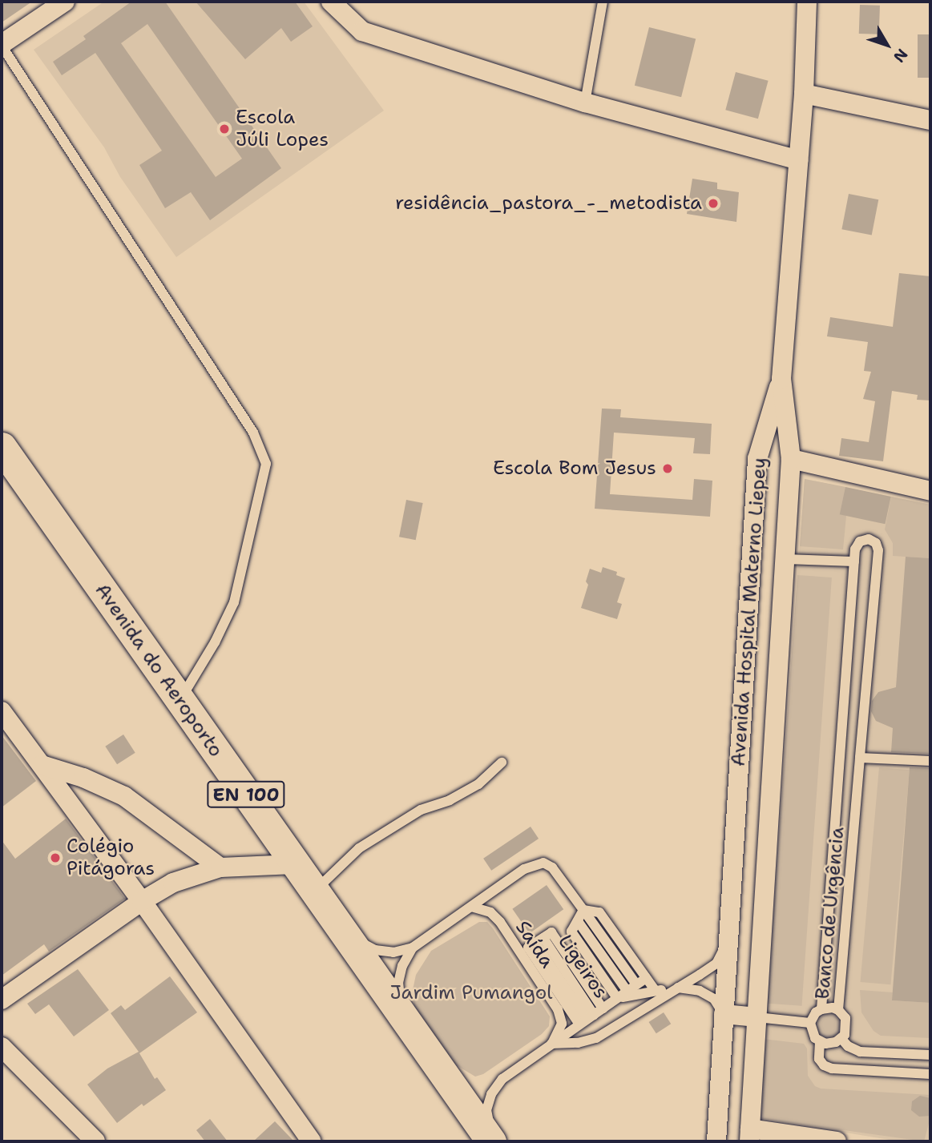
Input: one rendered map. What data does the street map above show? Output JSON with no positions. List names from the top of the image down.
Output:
{
  "streets": {
    "main road": ["Avenida do Aeroporto", "EN 100"],
    "street": ["Avenida Hospital Materno Liepey"],
    "lane": ["Banco de Urgência", "Saída", "Ligeiros"]
  },
  "crossings": [
    ["Avenida Hospital Materno Liepey", "Banco de Urgência"]
  ],
  "parks": ["Jardim Pumangol"],
  "places": [
    "Escola Júli Lopes",
    "residência_pastora_-_metodista",
    "Escola Bom Jesus",
    "Colégio Pitágoras"
  ],
  "north": "bottom right"
}
